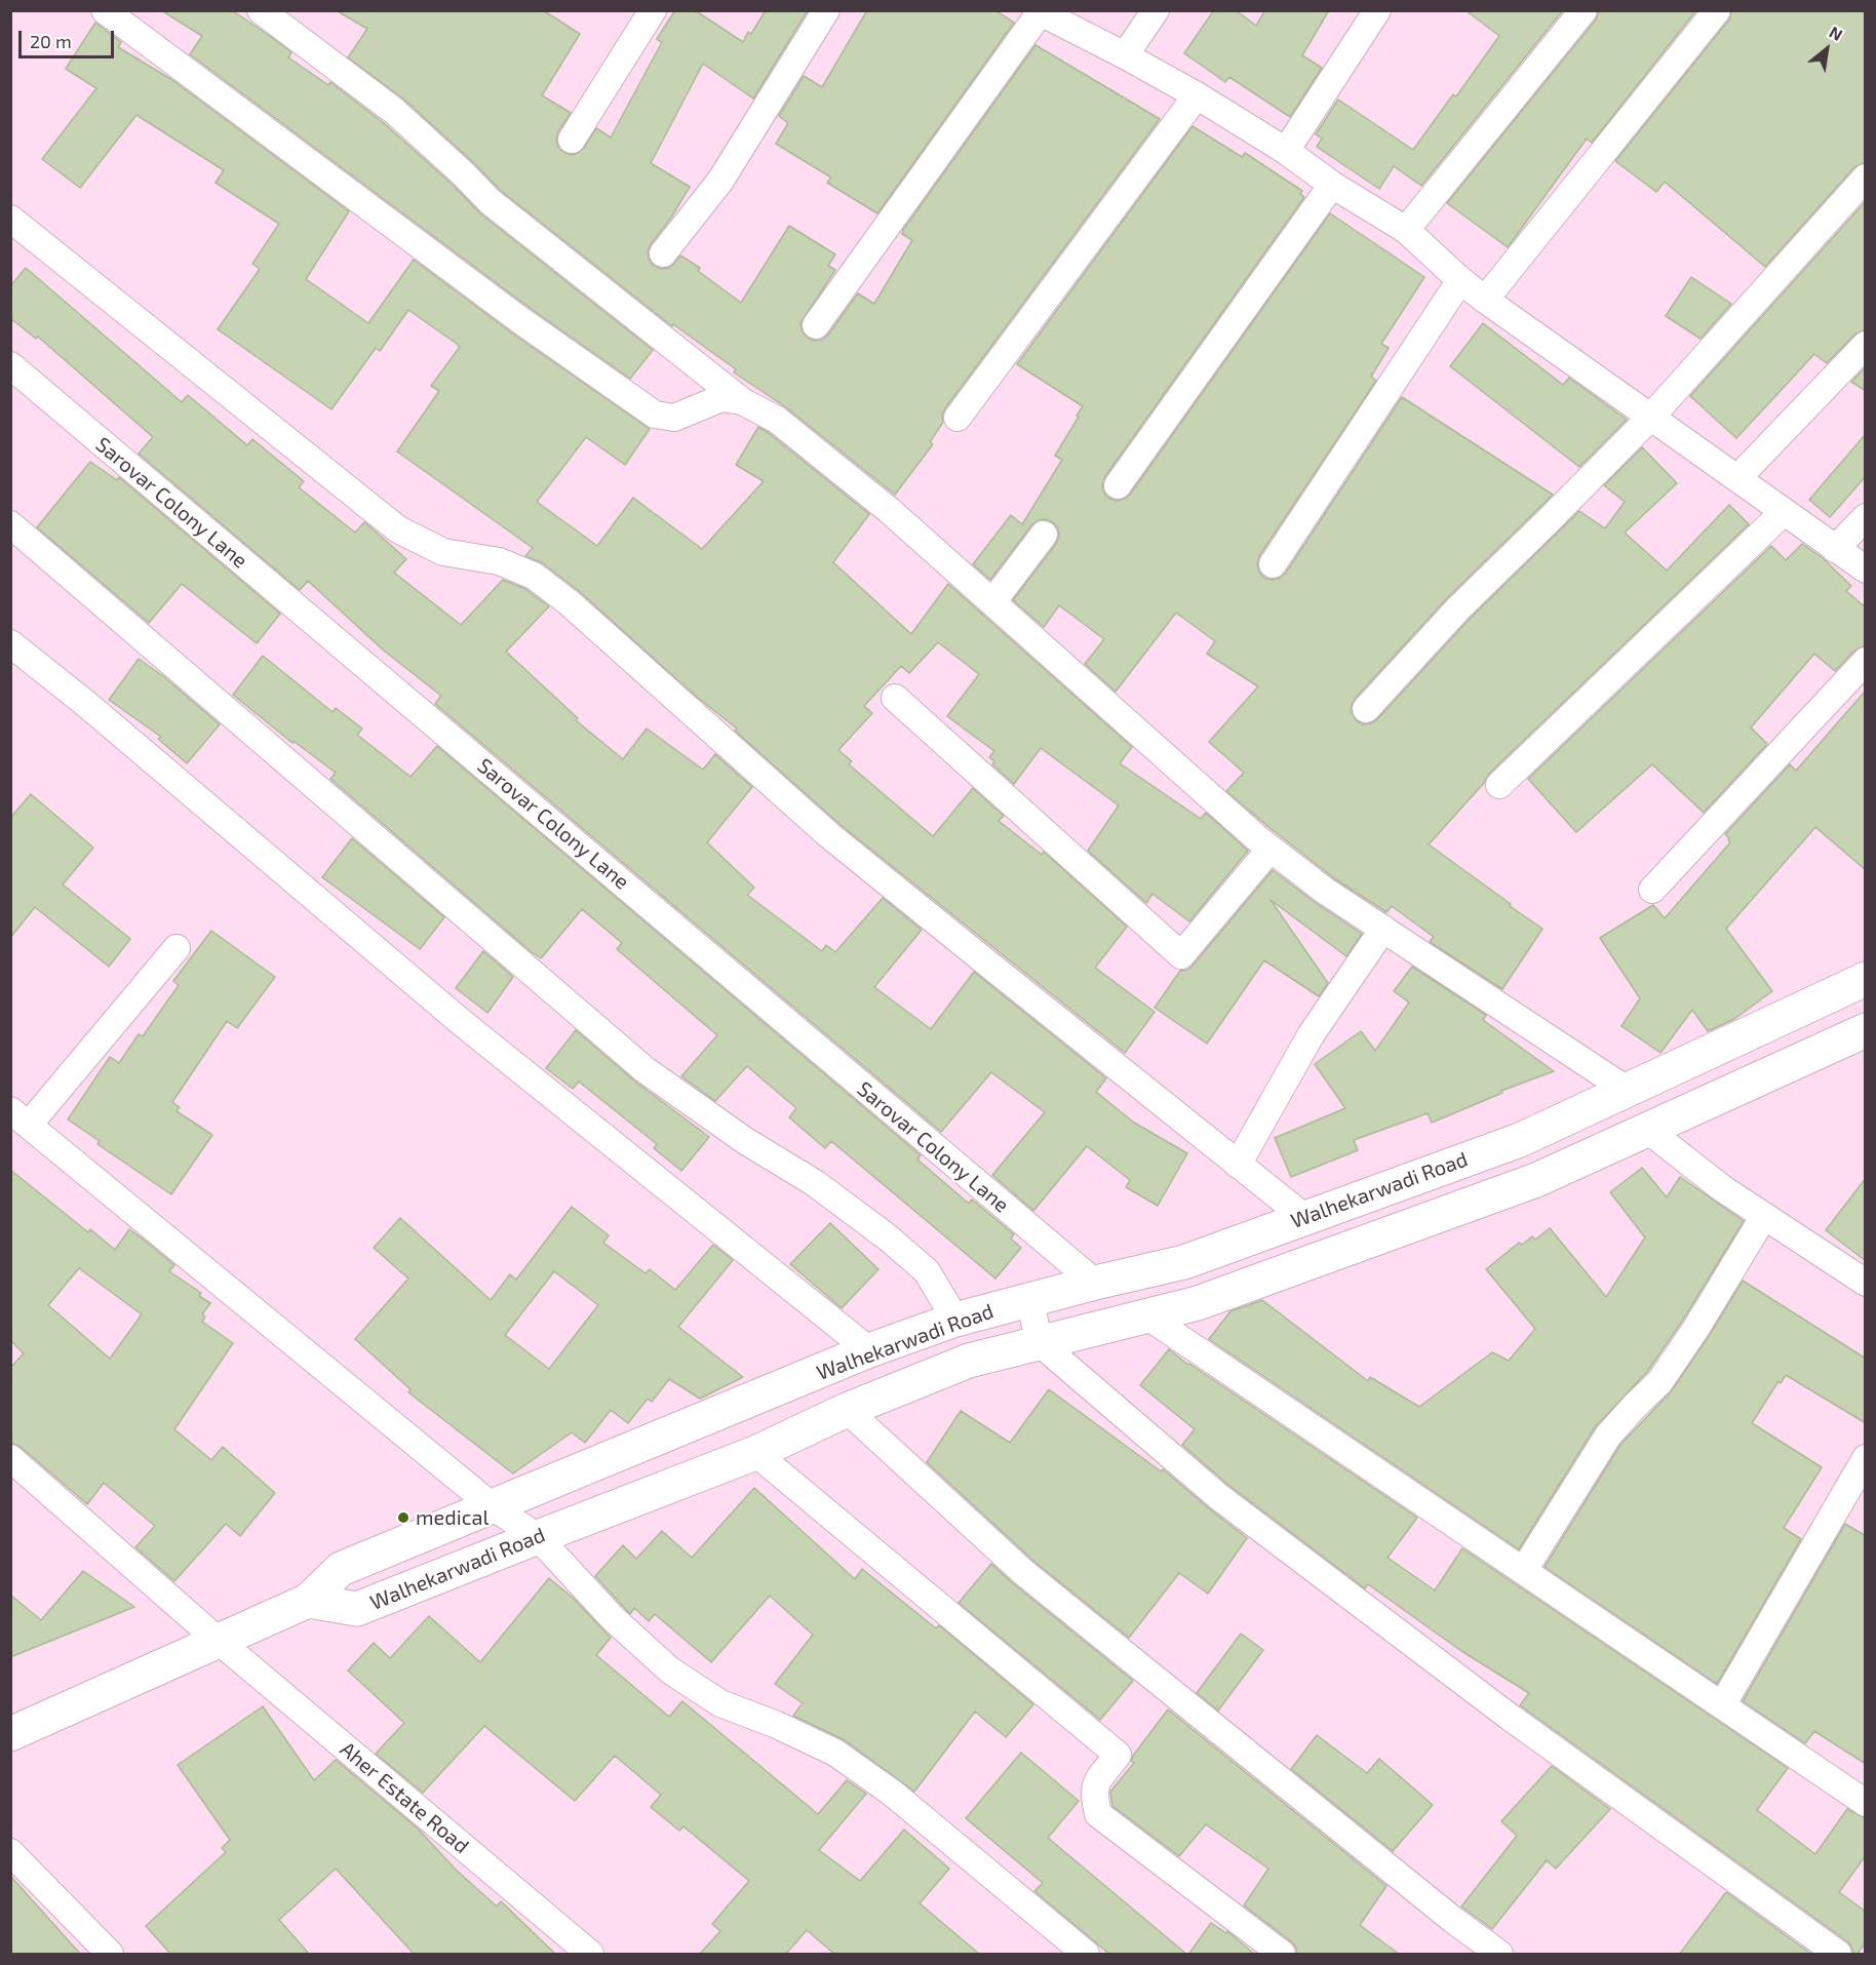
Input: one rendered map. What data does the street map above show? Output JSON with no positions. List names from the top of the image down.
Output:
{
  "streets": {
    "street": ["Sarovar Colony Lane", "Walhekarwadi Road", "Aher Estate Road"]
  },
  "crossings": [
    ["Sarovar Colony Lane", "Walhekarwadi Road"]
  ],
  "places": ["medical"],
  "scale_bar": "20 m",
  "north": "top right"
}
